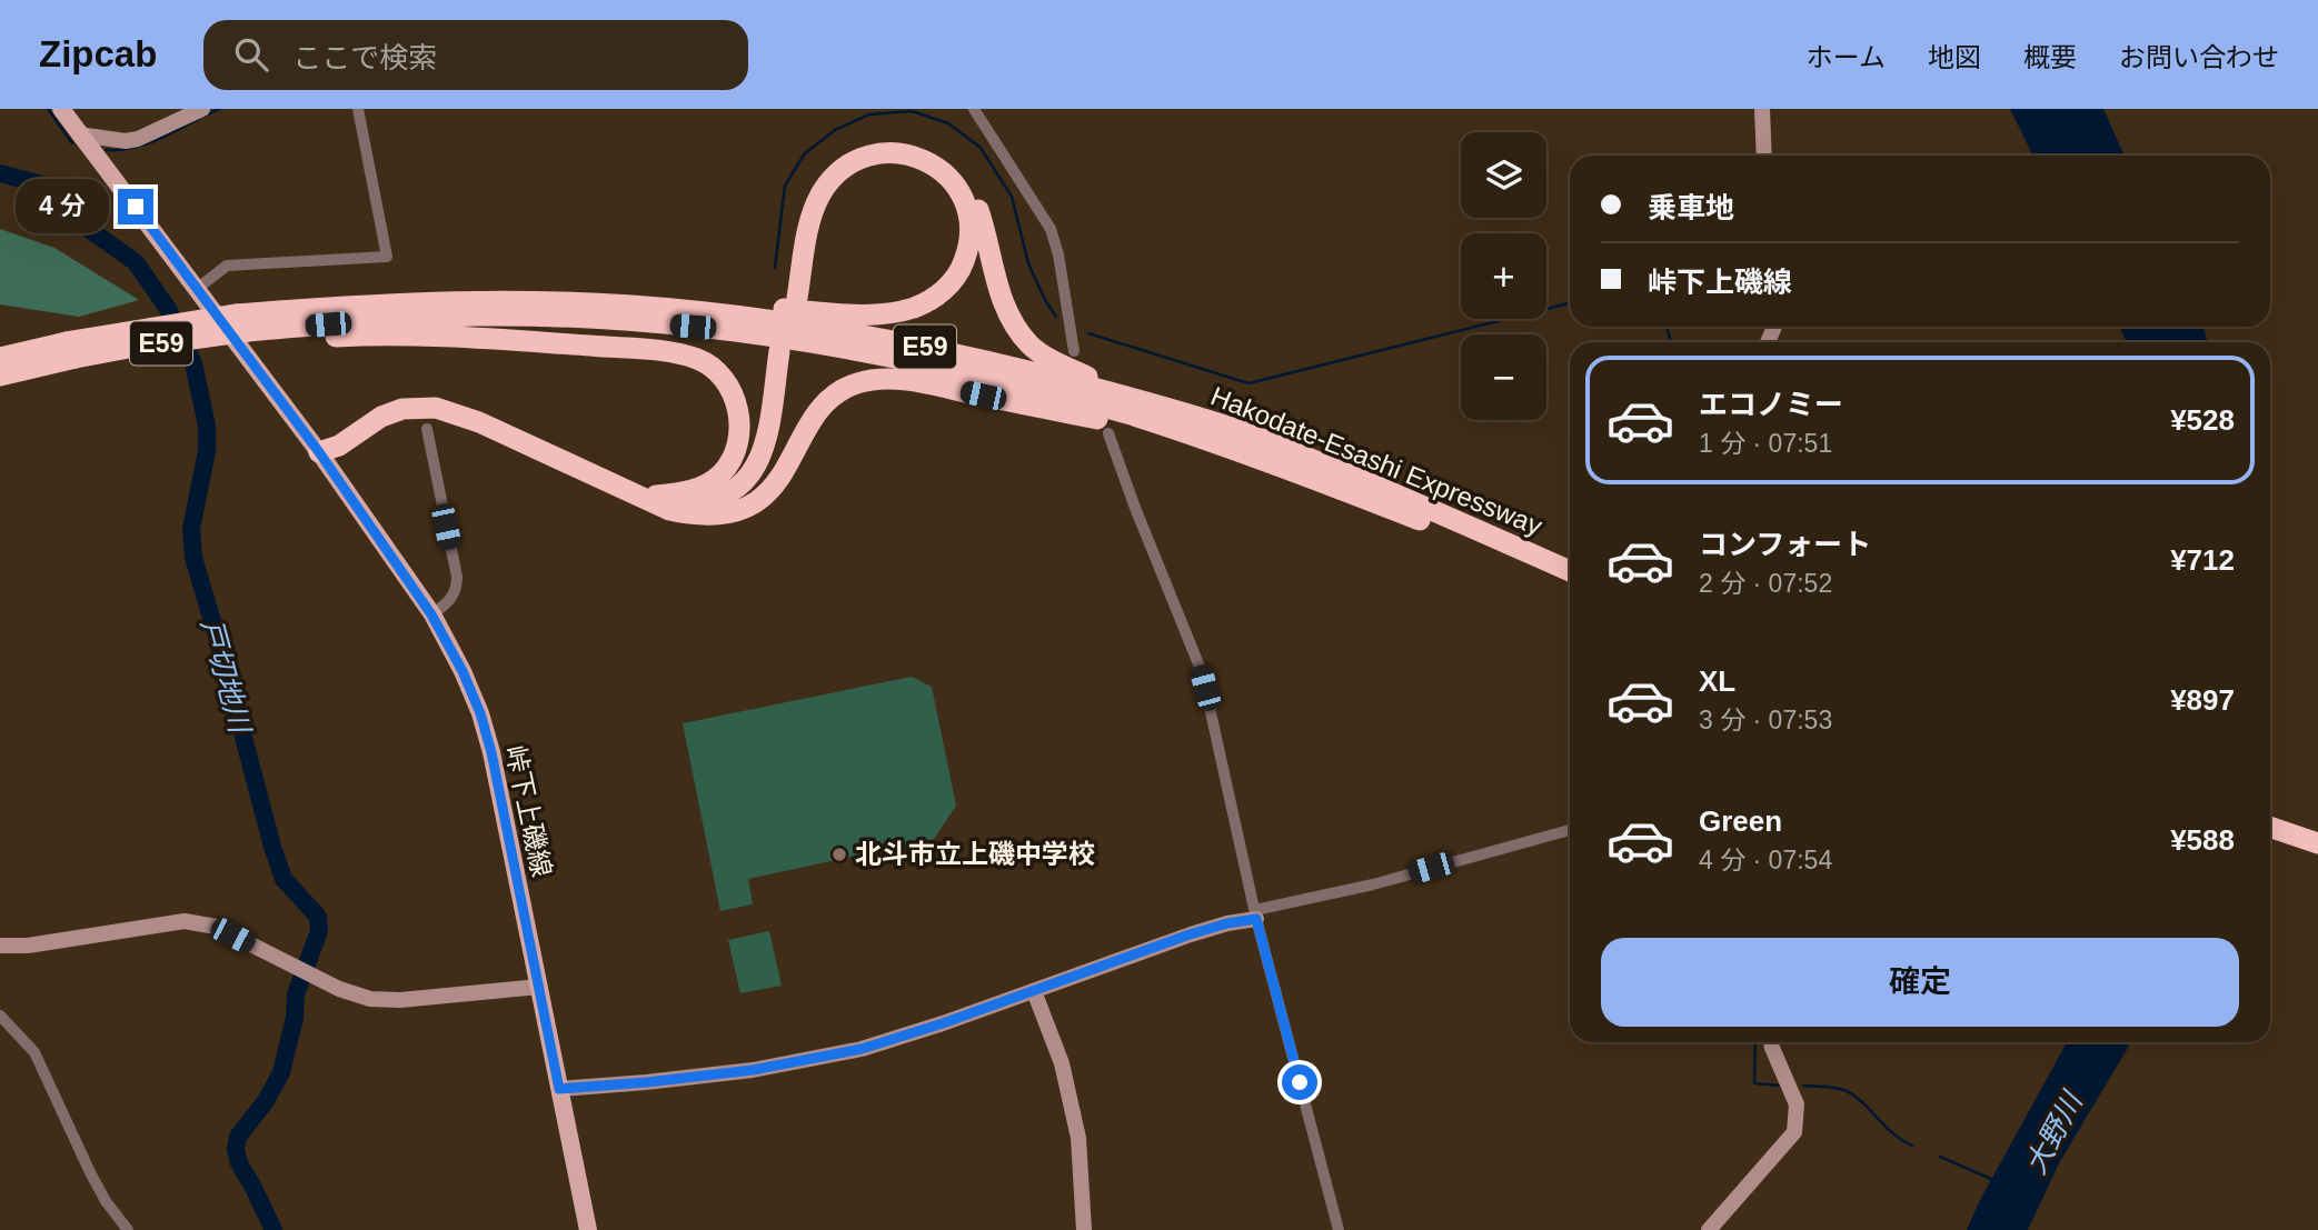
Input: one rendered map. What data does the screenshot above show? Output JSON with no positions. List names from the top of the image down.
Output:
{
  "streets": {
    "highway": ["E59", "Hakodate-Esashi Expressway"],
    "main road": ["峠下上磯線"]
  },
  "water": ["戸切地川", "大野川"],
  "places": ["北斗市立上磯中学校"],
  "page": {
    "header": "Zipcab",
    "search": "ここで検索",
    "nav": [
      "ホーム",
      "地図",
      "概要",
      "お問い合わせ"
    ],
    "map_buttons": ["+", "−"],
    "banner": ["乗車地", "峠下上磯線"],
    "bubble": "4 分",
    "list": [
      {
        "name": "エコノミー",
        "note": "1 分 · 07:51",
        "value": "¥528"
      },
      {
        "name": "コンフォート",
        "note": "2 分 · 07:52",
        "value": "¥712"
      },
      {
        "name": "XL",
        "note": "3 分 · 07:53",
        "value": "¥897"
      },
      {
        "name": "Green",
        "note": "4 分 · 07:54",
        "value": "¥588"
      }
    ],
    "buttons": "確定"
  }
}
